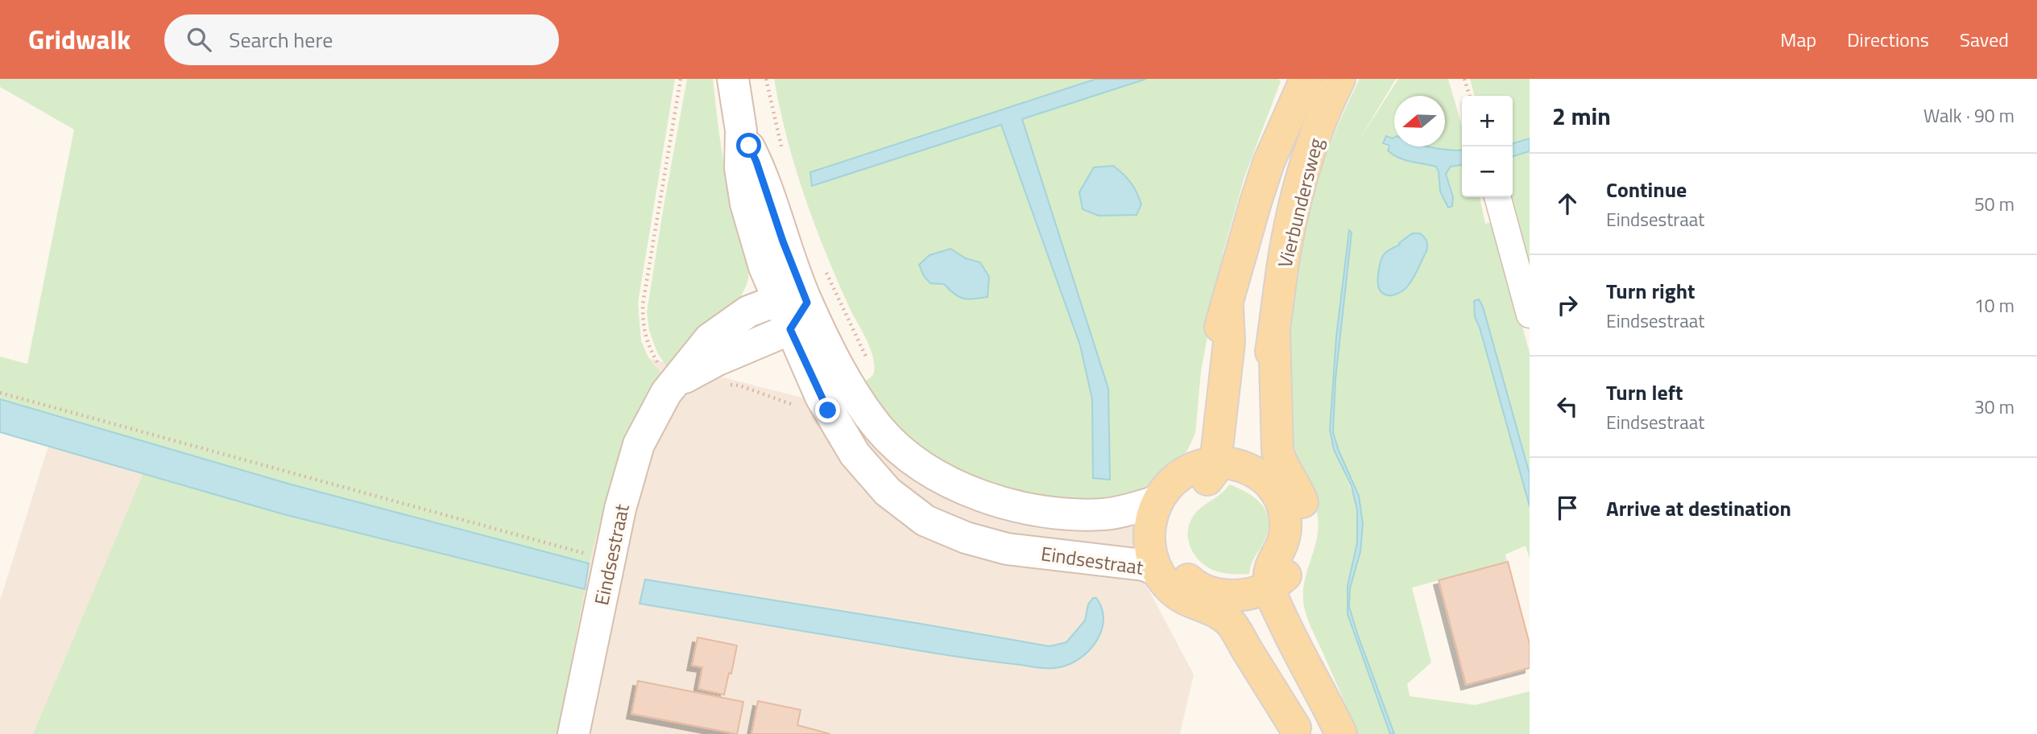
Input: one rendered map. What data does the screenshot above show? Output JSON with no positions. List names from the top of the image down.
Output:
{
  "streets": {
    "main road": ["Vierbundersweg"],
    "street": ["Eindsestraat"]
  },
  "crossings": [
    ["Vierbundersweg", "Eindsestraat"]
  ],
  "north": "left",
  "page": {
    "header": "Gridwalk",
    "search": "Search here",
    "nav": ["Map", "Directions", "Saved"],
    "heading": ["2 min", "Walk · 90 m"],
    "map_buttons": ["+", "−"],
    "list": [
      ["Continue", "Eindsestraat", "50 m"],
      ["Turn right", "Eindsestraat", "10 m"],
      ["Turn left", "Eindsestraat", "30 m"],
      "Arrive at destination"
    ]
  }
}
